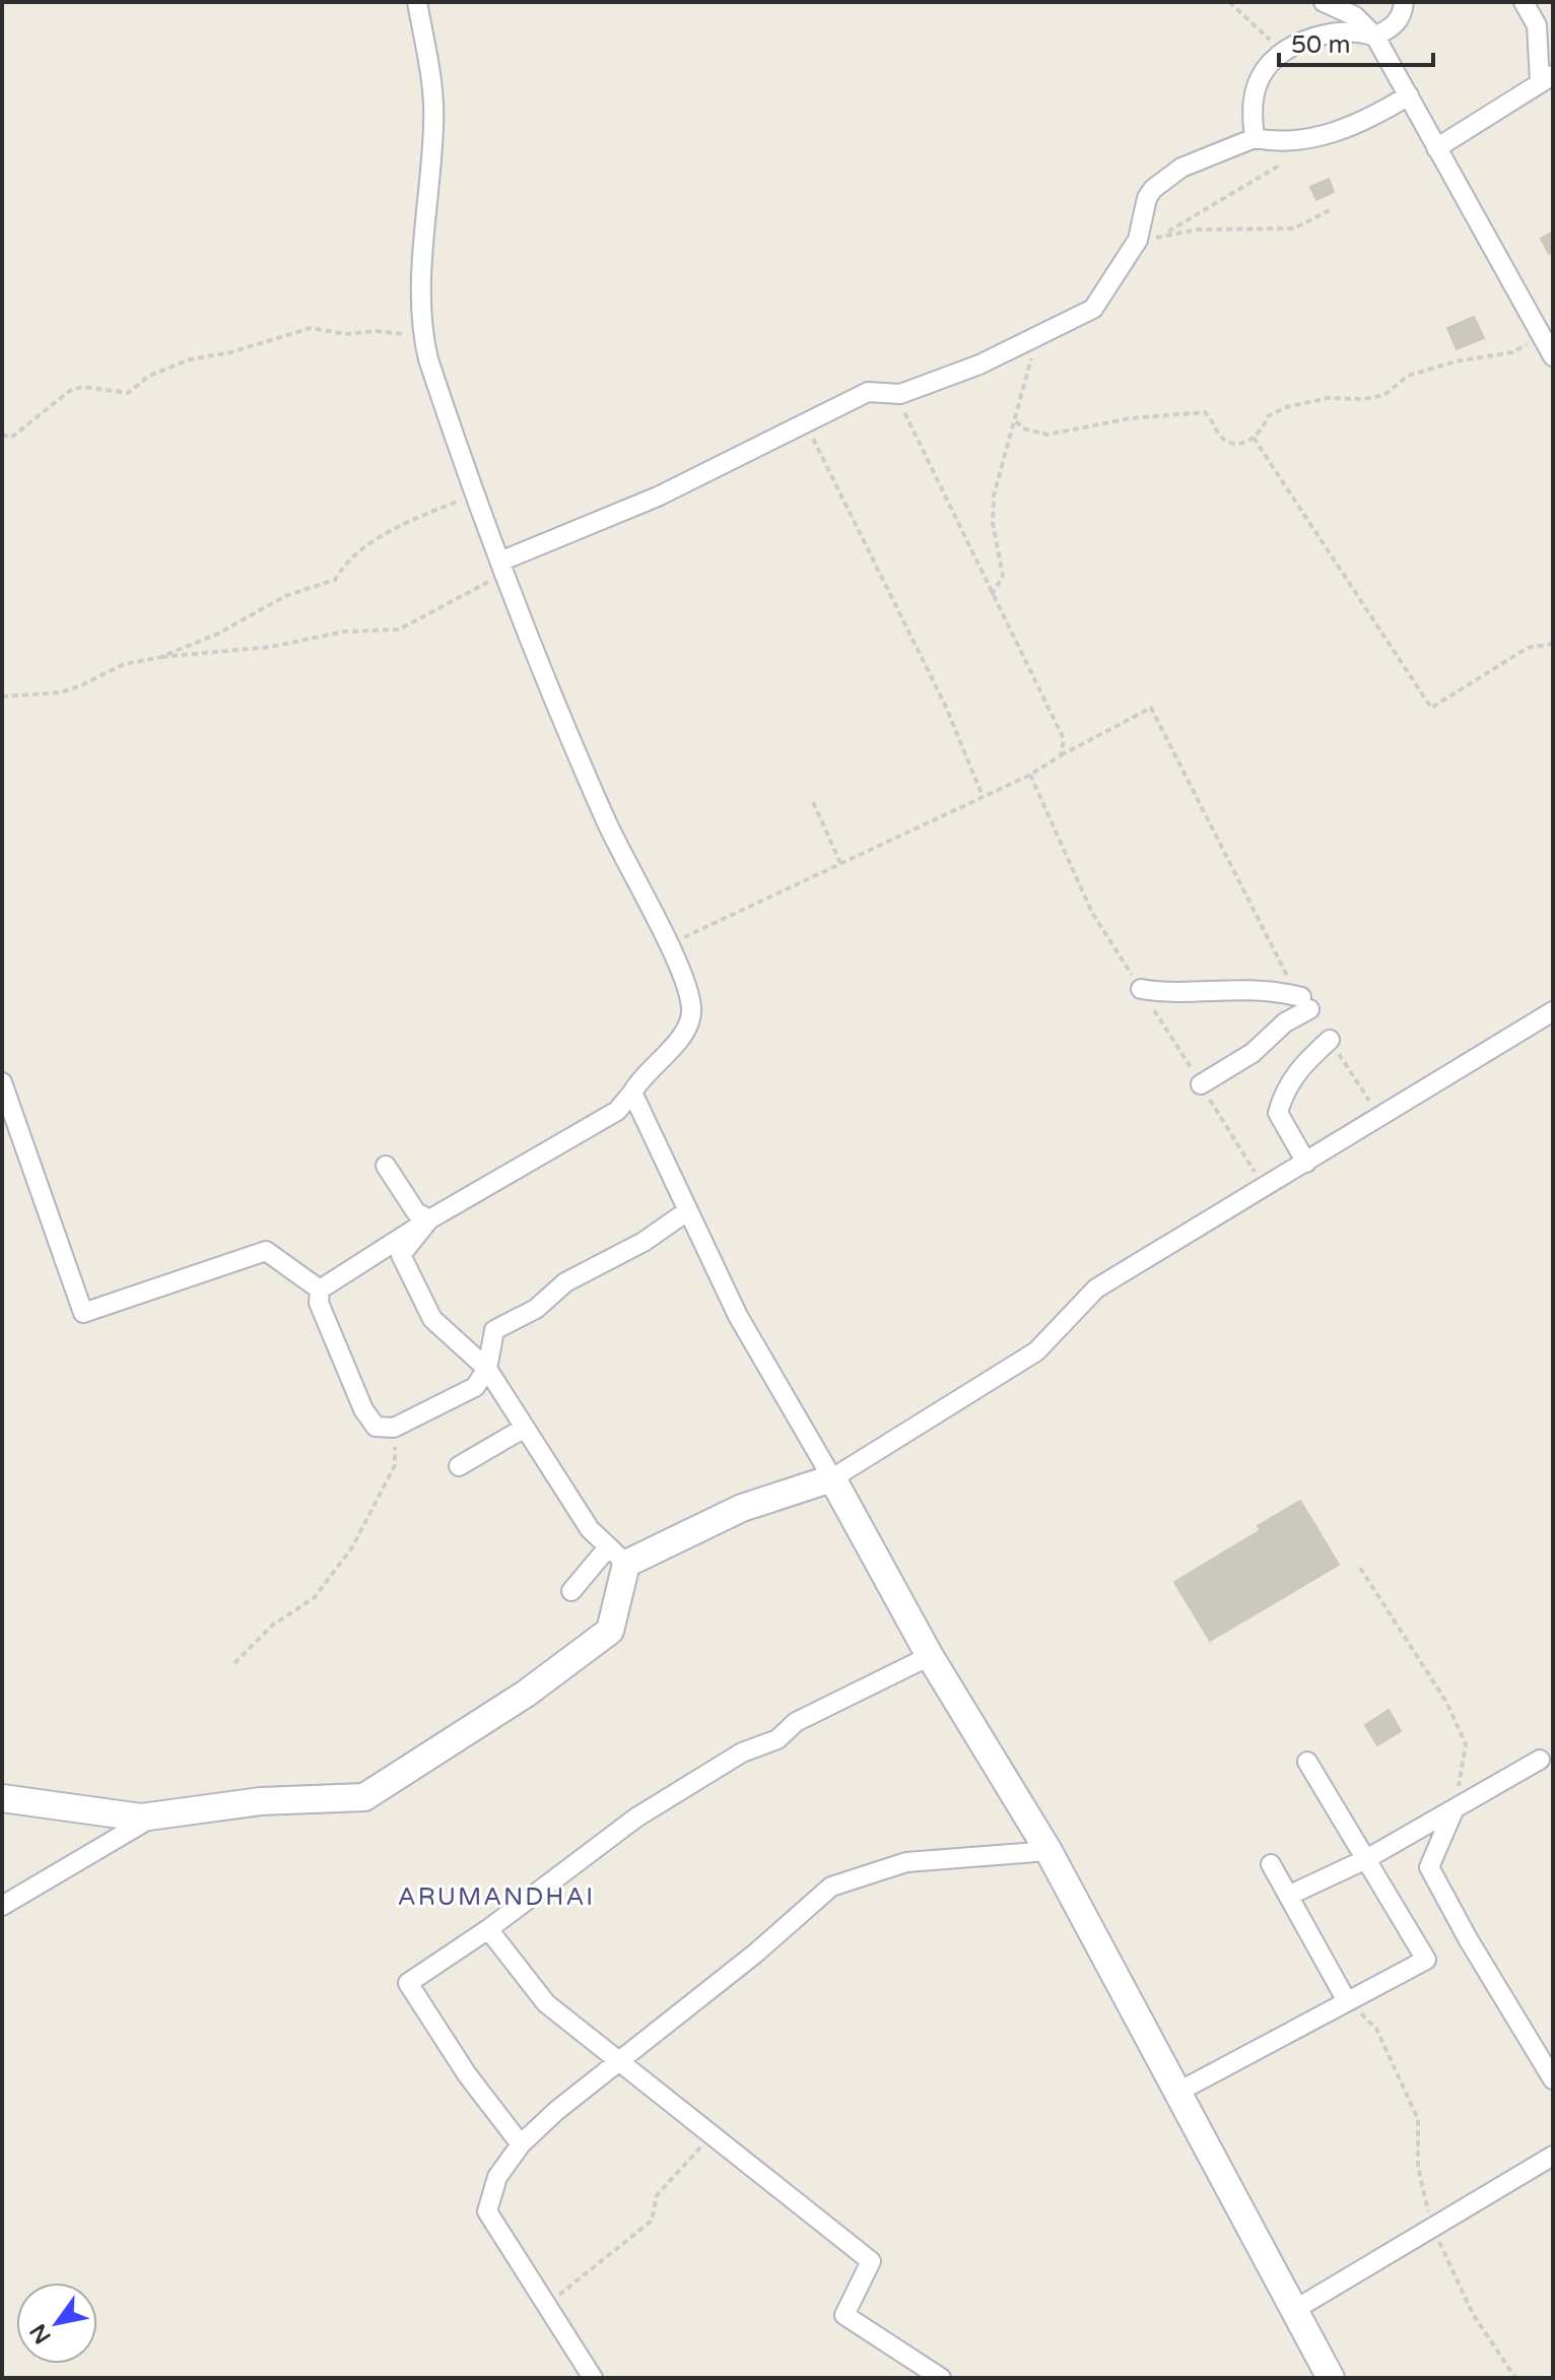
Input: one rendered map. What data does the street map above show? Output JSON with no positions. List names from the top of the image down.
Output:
{
  "districts": ["ARUMANDHAI"],
  "scale_bar": "50 m",
  "north": "bottom left"
}
